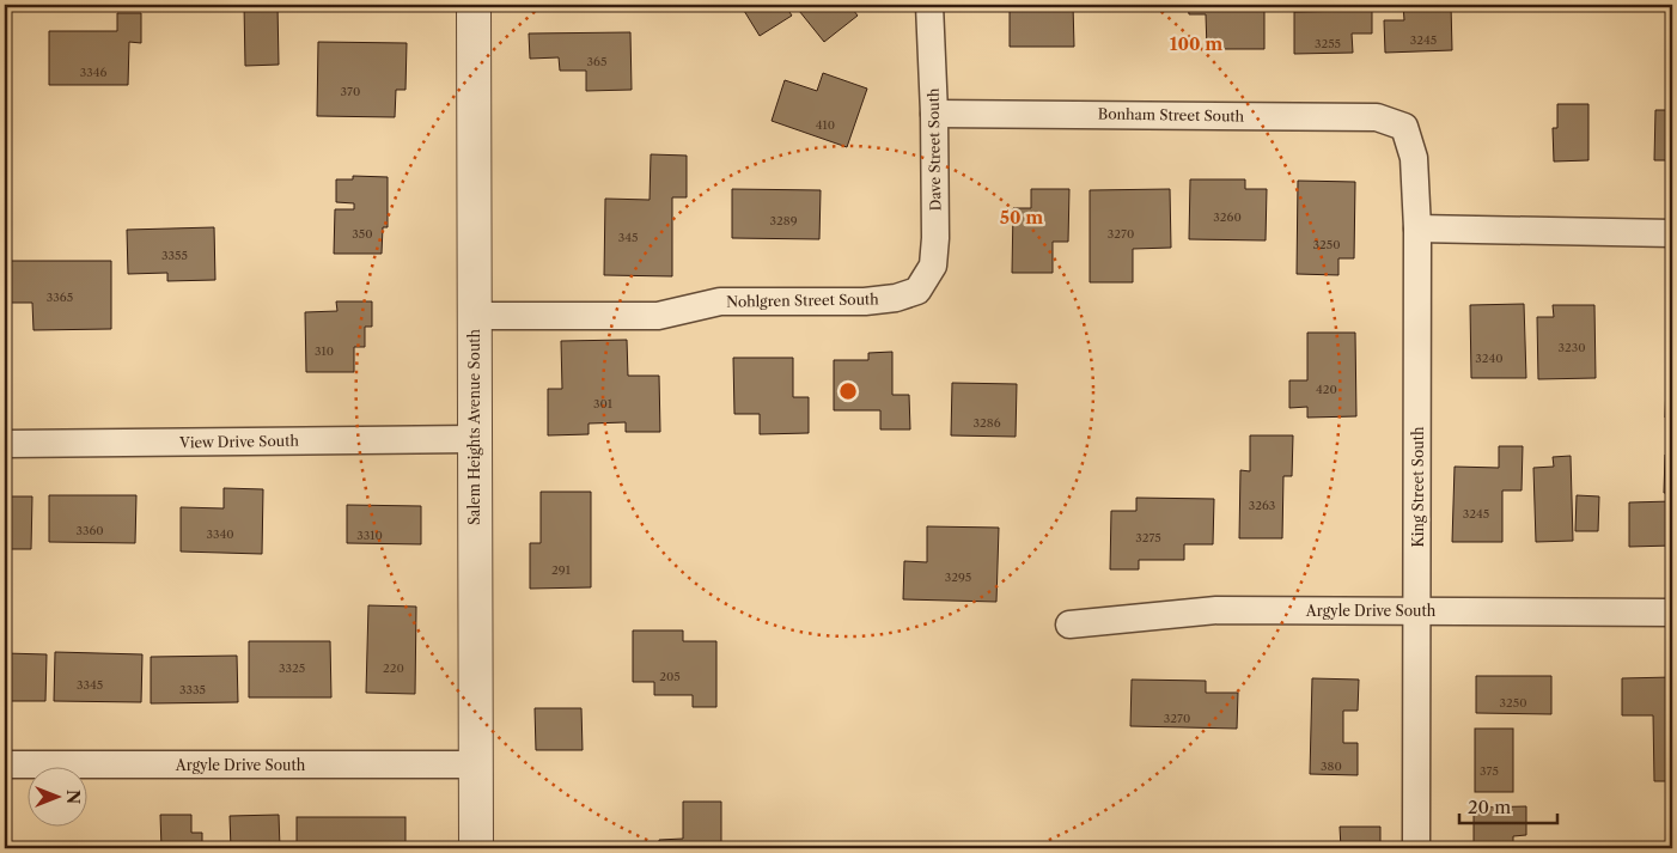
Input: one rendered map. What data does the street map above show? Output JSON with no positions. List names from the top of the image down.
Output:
{
  "streets": {
    "street": [
      "Bonham Street South",
      "Dave Street South",
      "Nohlgren Street South",
      "Salem Heights Avenue South",
      "View Drive South",
      "King Street South",
      "Argyle Drive South"
    ]
  },
  "crossings": [
    ["Bonham Street South", "Dave Street South"],
    ["Bonham Street South", "King Street South"],
    ["Dave Street South", "Nohlgren Street South"],
    ["Nohlgren Street South", "Salem Heights Avenue South"],
    ["Salem Heights Avenue South", "View Drive South"],
    ["Salem Heights Avenue South", "Argyle Drive South"],
    ["King Street South", "Argyle Drive South"]
  ],
  "house_numbers": [
    "3245",
    "3255",
    "365",
    "3346",
    "370",
    "410",
    "3260",
    "3289",
    "350",
    "3270",
    "345",
    "3250",
    "3355",
    "3365",
    "3230",
    "310",
    "3240",
    "420",
    "301",
    "3286",
    "3263",
    "3245",
    "3360",
    "3340",
    "3310",
    "3275",
    "291",
    "3295",
    "3325",
    "220",
    "205",
    "3345",
    "3335",
    "3250",
    "3270",
    "380",
    "375"
  ],
  "scale_bar": "20 m",
  "north": "right",
  "rings": ["100 m", "50 m"]
}
